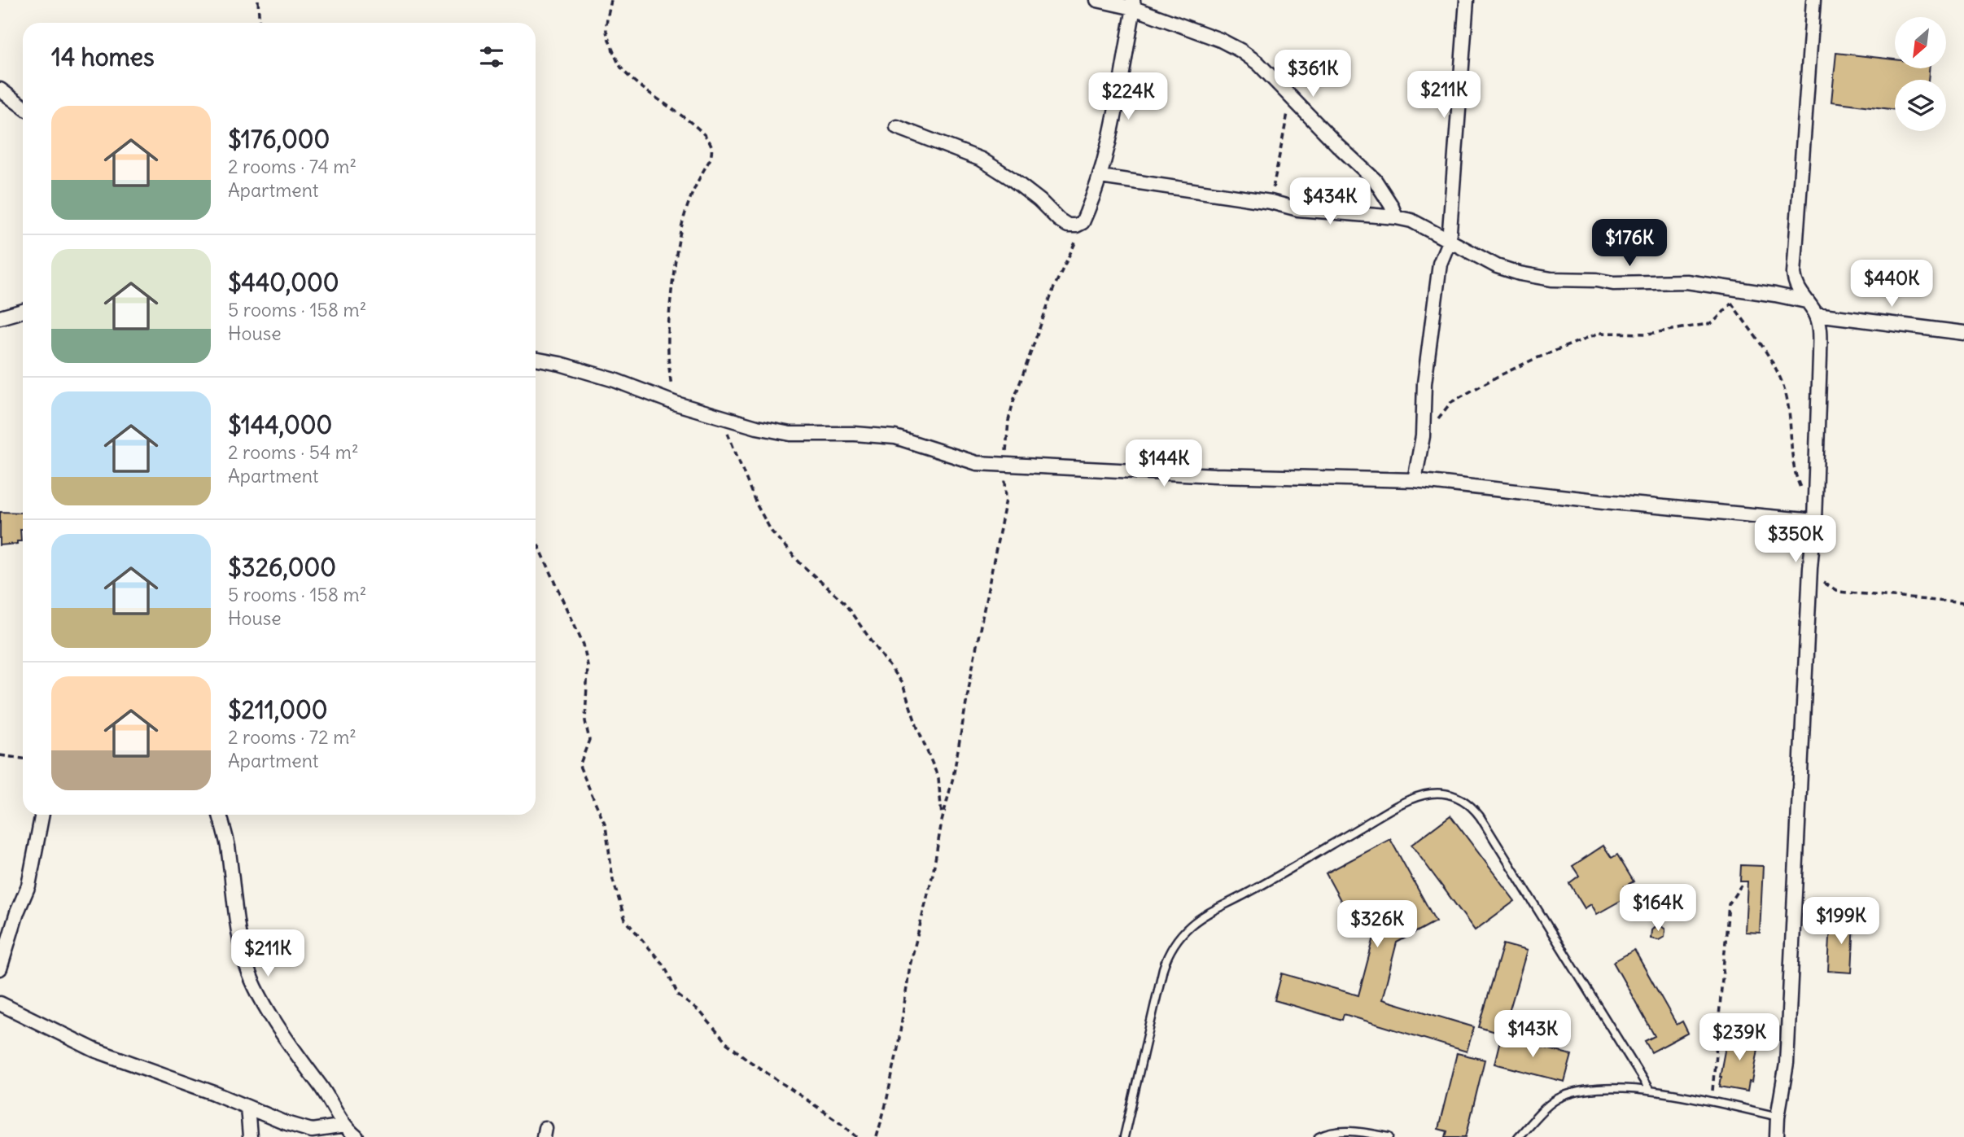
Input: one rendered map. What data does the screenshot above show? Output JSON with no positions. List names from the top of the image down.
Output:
{
  "north": "bottom left",
  "page": {
    "heading": "14 homes",
    "price": [
      "$361K",
      "$211K",
      "$224K",
      "$434K",
      "$176K",
      "$440K",
      "$144K",
      "$350K",
      "$164K",
      "$199K",
      "$326K",
      "$211K",
      "$143K",
      "$239K"
    ],
    "list": [
      {
        "name": "$176,000",
        "note": "2 rooms · 74 m² · Apartment"
      },
      {
        "name": "$440,000",
        "note": "5 rooms · 158 m² · House"
      },
      {
        "name": "$144,000",
        "note": "2 rooms · 54 m² · Apartment"
      },
      {
        "name": "$326,000",
        "note": "5 rooms · 158 m² · House"
      },
      {
        "name": "$211,000",
        "note": "2 rooms · 72 m² · Apartment"
      }
    ]
  }
}
